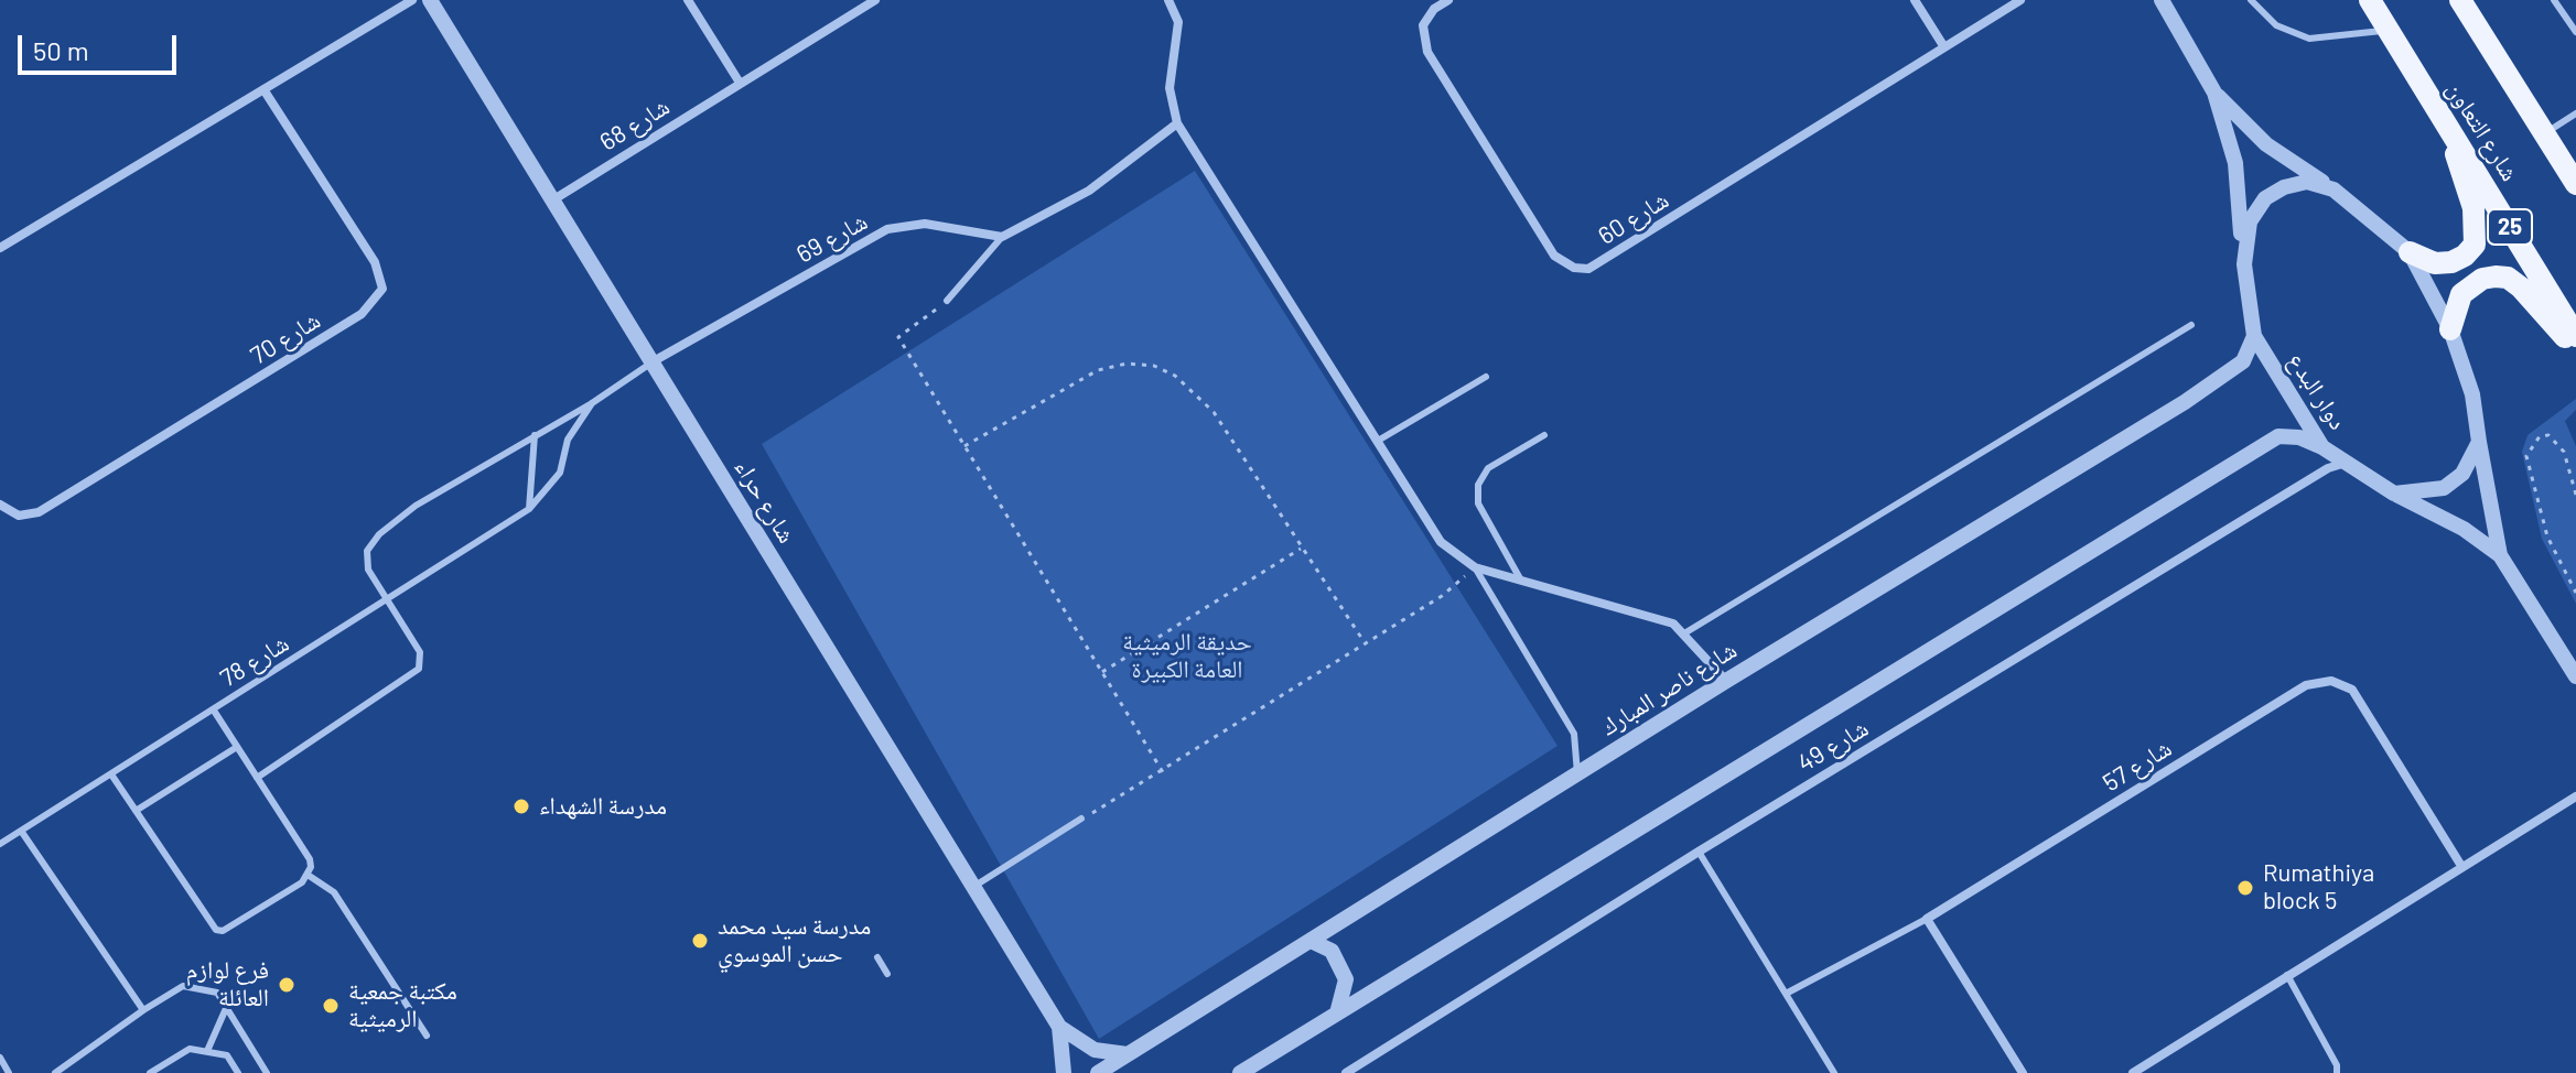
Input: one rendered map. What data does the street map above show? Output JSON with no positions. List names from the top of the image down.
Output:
{
  "streets": {
    "main road": ["شارع التعاون", "25"],
    "street": [
      "شارع 68",
      "شارع 60",
      "شارع 69",
      "شارع 70",
      "دوار البدع",
      "شارع حراء",
      "شارع ناصر المبارك",
      "شارع 49",
      "شارع 57"
    ],
    "lane": ["شارع 78"]
  },
  "crossings": [
    ["شارع 68", "شارع حراء"],
    ["شارع 69", "شارع حراء"],
    ["شارع 69", "شارع 78"],
    ["دوار البدع", "شارع ناصر المبارك"],
    ["دوار البدع", "شارع 49"],
    ["شارع حراء", "شارع 78"],
    ["شارع حراء", "شارع ناصر المبارك"]
  ],
  "parks": ["حديقة الرميثية العامة الكبيرة"],
  "places": [
    "مدرسة الشهداء",
    "Rumathiya block 5",
    "مدرسة سيد محمد حسن الموسوي",
    "فرع لوازم العائلة",
    "مكتبة جمعية الرميثية"
  ],
  "scale_bar": "50 m"
}
